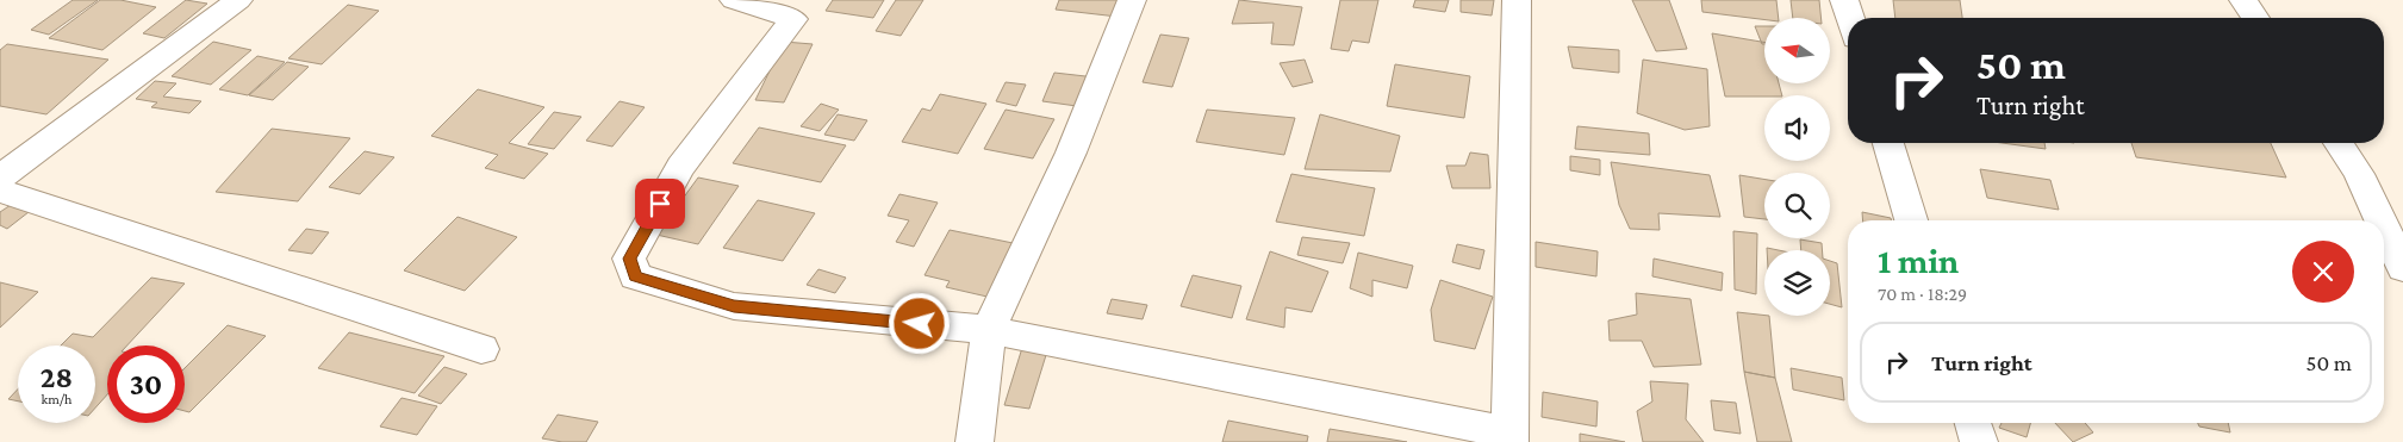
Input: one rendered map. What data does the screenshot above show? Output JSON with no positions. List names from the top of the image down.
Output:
{
  "north": "left",
  "page": {
    "turn": ["50 m", "Turn right"],
    "heading": ["1 min", "70 m · 18:29"],
    "list": [
      {
        "name": "Turn right",
        "value": "50 m"
      }
    ],
    "speed": "28 km/h",
    "limit": "30"
  }
}
